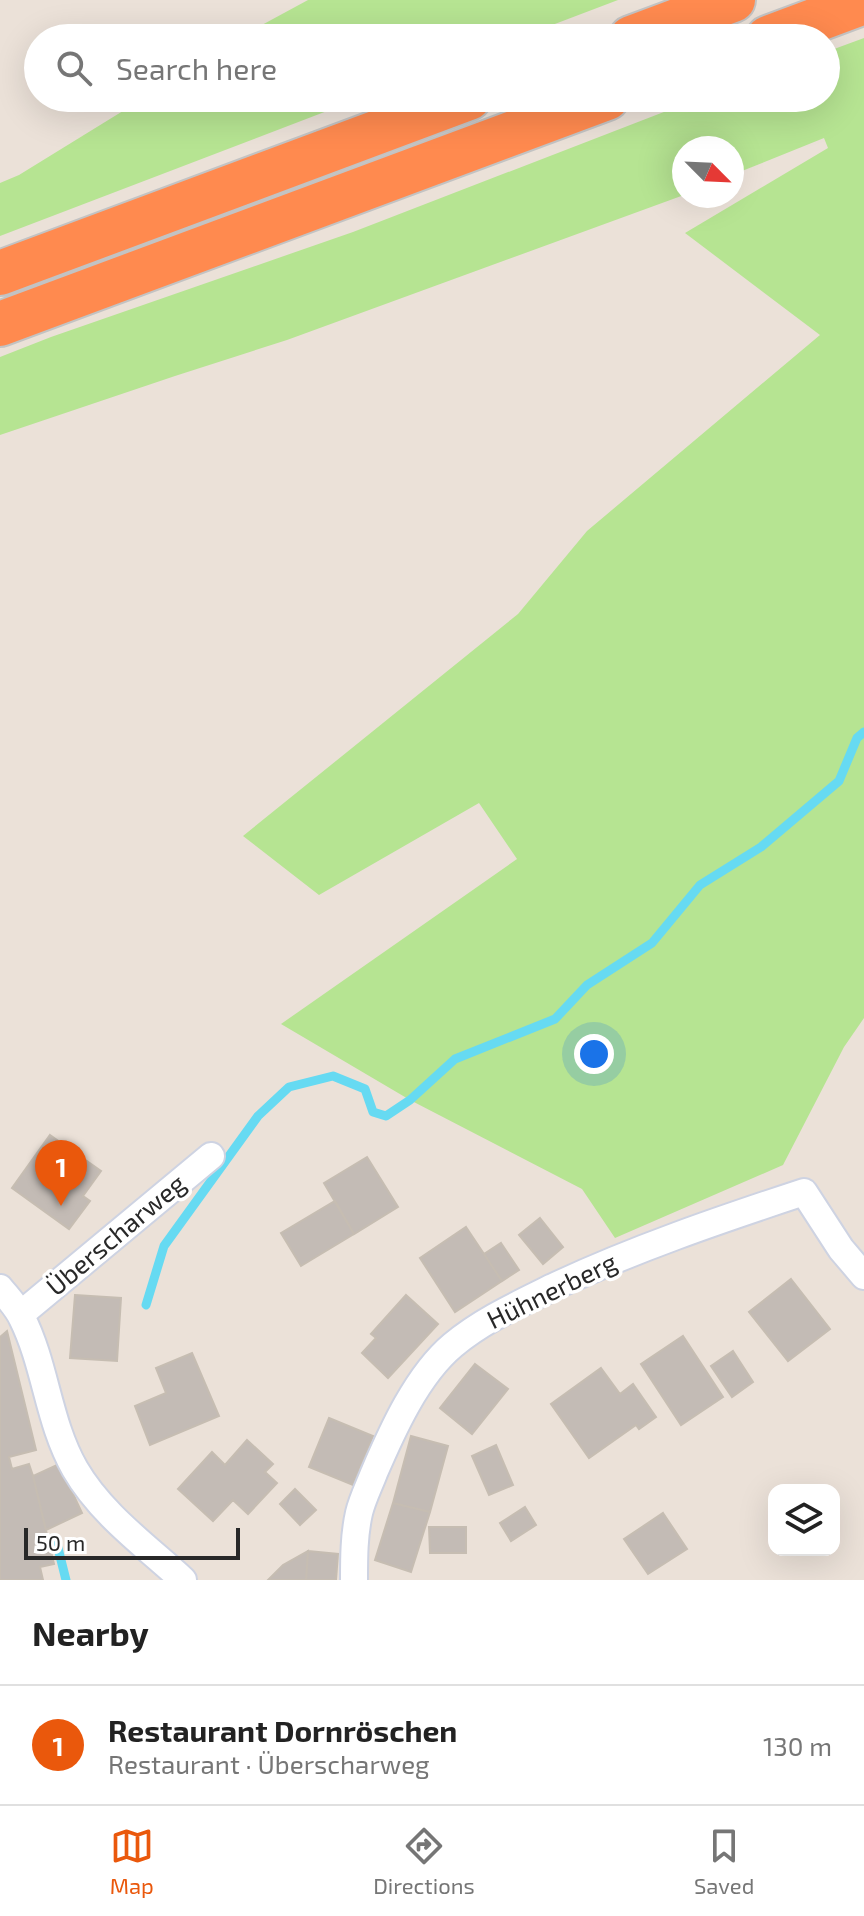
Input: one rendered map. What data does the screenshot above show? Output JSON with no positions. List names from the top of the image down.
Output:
{
  "streets": {
    "street": ["Überscharweg", "Hühnerberg"]
  },
  "scale_bar": "50 m",
  "north": "bottom right",
  "page": {
    "search": "Search here",
    "pins": "1",
    "scale": "50 m",
    "heading": "Nearby",
    "list": [
      {
        "mark": "1",
        "name": "Restaurant Dornröschen",
        "note": "Restaurant · Überscharweg",
        "value": "130 m"
      }
    ],
    "nav": ["Map", "Directions", "Saved"]
  }
}
